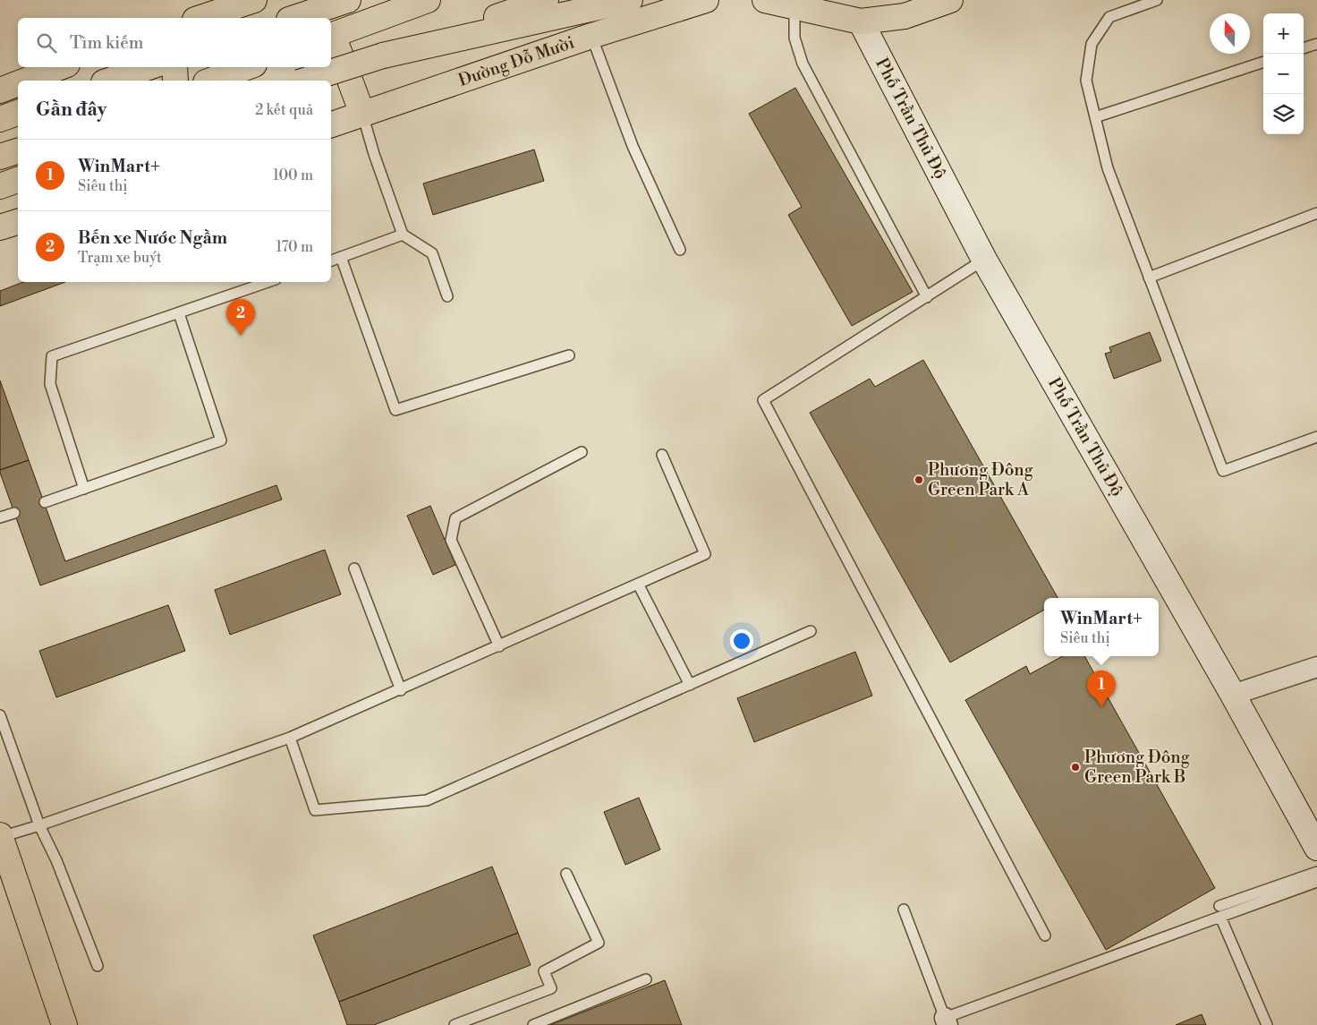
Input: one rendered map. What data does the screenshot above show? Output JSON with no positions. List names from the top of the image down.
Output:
{
  "streets": {
    "highway": ["Đường Đỗ Mười"],
    "main road": ["Phố Trần Thủ Độ"]
  },
  "places": ["Phương Đông Green Park A", "Phương Đông Green Park B"],
  "north": "top",
  "page": {
    "map_buttons": ["+", "−"],
    "search": "Tìm kiếm",
    "heading": ["Gần đây", "2 kết quả"],
    "list": [
      {
        "mark": "1",
        "name": "WinMart+",
        "note": "Siêu thị",
        "value": "100 m"
      },
      {
        "mark": "2",
        "name": "Bến xe Nước Ngầm",
        "note": "Trạm xe buýt",
        "value": "170 m"
      }
    ],
    "pins": ["2", "1"],
    "popup": ["WinMart+", "Siêu thị"]
  }
}
